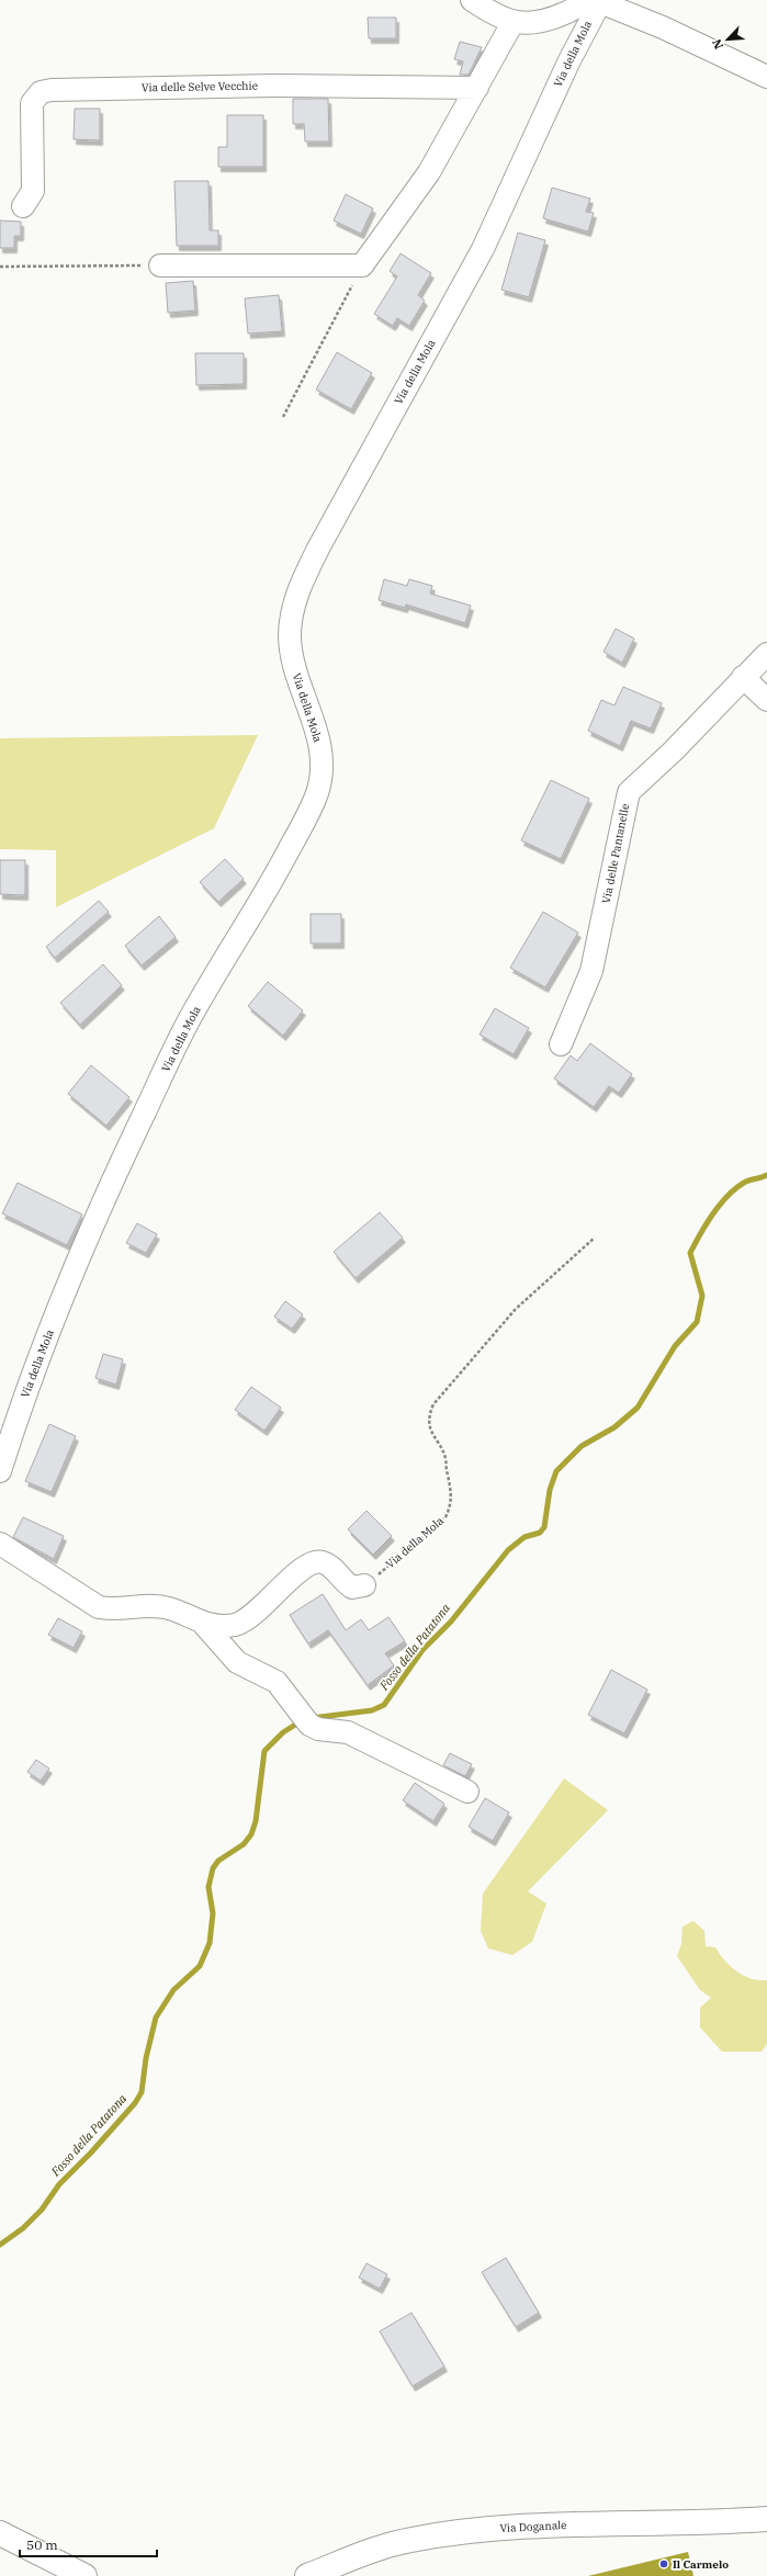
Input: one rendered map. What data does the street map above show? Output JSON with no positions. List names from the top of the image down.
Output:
{
  "streets": {
    "main road": ["Via Doganale"],
    "street": ["Via della Mola", "Via delle Selve Vecchie", "Via delle Pantanelle"]
  },
  "water": ["Fosso della Patatona"],
  "places": ["Il Carmelo"],
  "scale_bar": "50 m",
  "north": "bottom left"
}
